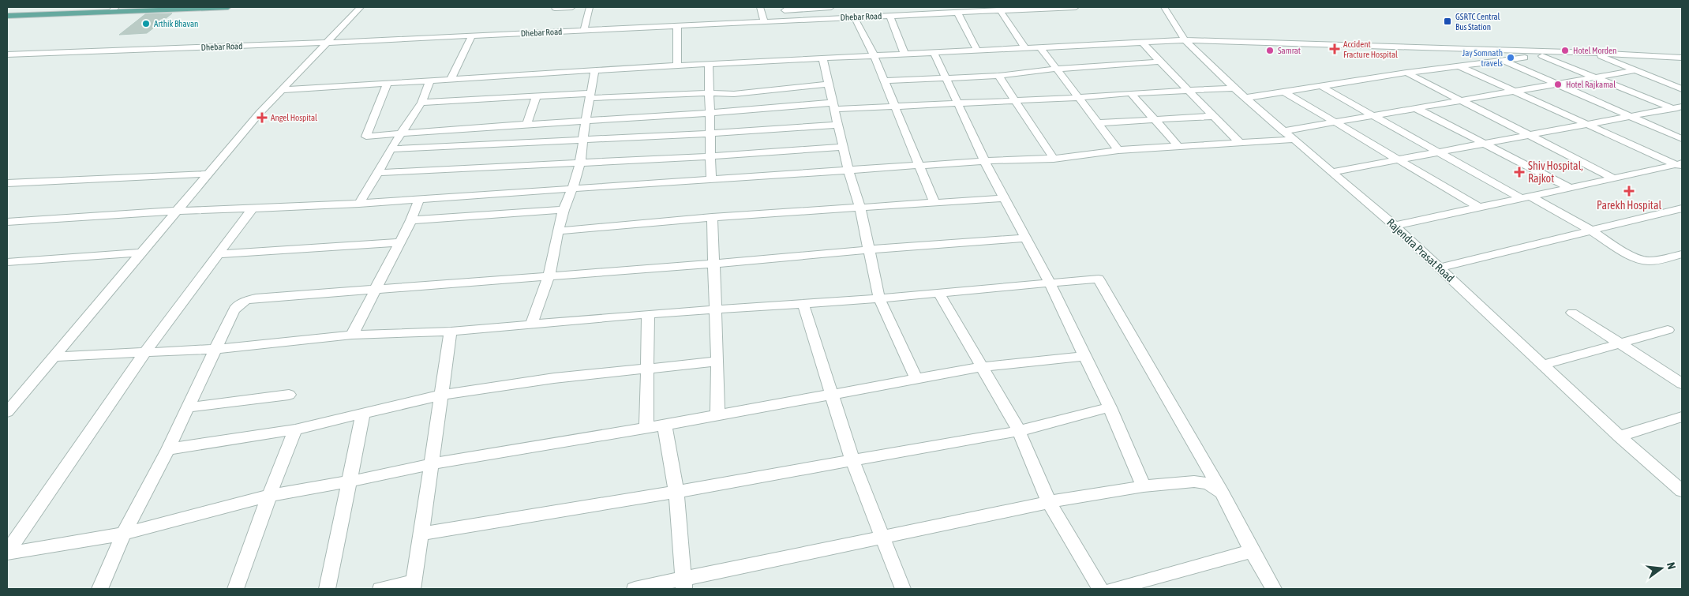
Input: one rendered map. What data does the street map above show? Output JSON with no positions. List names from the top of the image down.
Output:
{
  "streets": {
    "street": ["Dhebar Road", "Rajendra Prasat Road"]
  },
  "places": {
    "transit": ["GSRTC Central Bus Station"],
    "other": [
      "Arthik Bhavan",
      "Samrat",
      "Hotel Morden",
      "Jay Somnath travels",
      "Hotel Rajkamal"
    ],
    "health": [
      "Accident Fracture Hospital",
      "Angel Hospital",
      "Shiv Hospital, Rajkot",
      "Parekh Hospital"
    ]
  },
  "north": "right"
}
